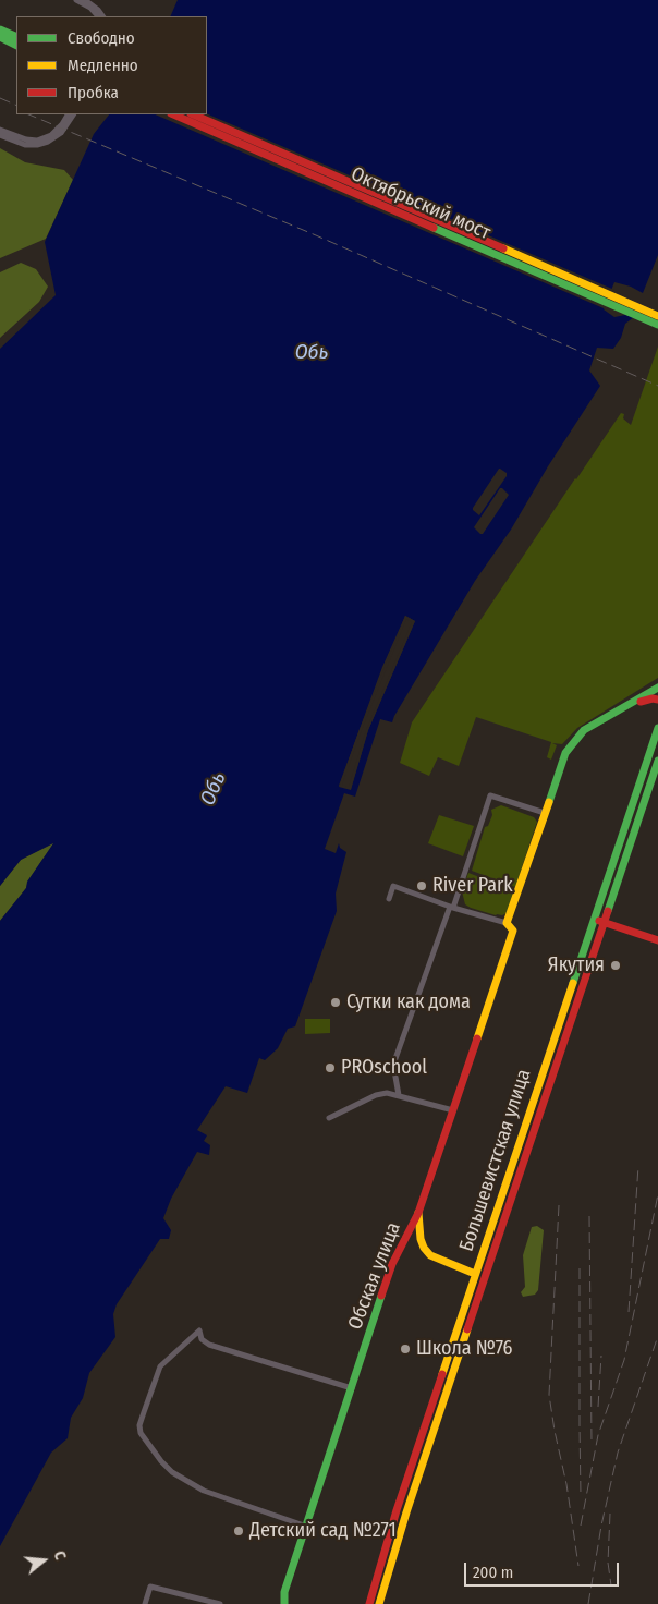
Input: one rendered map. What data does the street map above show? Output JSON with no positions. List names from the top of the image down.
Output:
{
  "streets": {
    "main road": ["Октябрьский мост", "Большевистская улица", "Обская улица"]
  },
  "water": ["Обь"],
  "places": [
    "River Park",
    "Якутия",
    "Сутки как дома",
    "PROschool",
    "Школа №76",
    "Детский сад №271"
  ],
  "legend": ["Свободно", "Медленно", "Пробка"],
  "scale_bar": "200 m",
  "north": "right"
}
